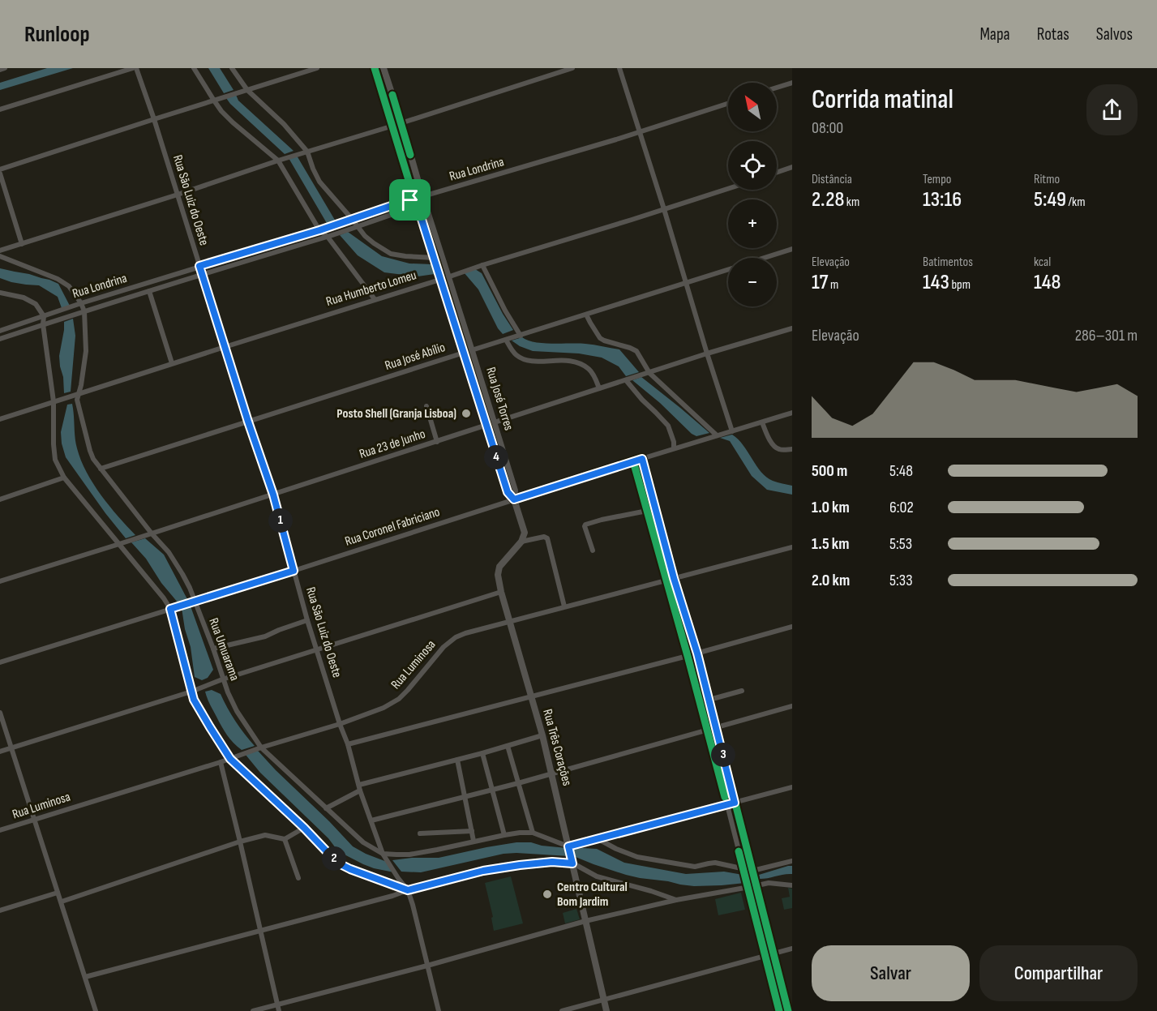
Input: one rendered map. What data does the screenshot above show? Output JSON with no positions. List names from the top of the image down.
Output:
{
  "streets": {
    "street": [
      "Rua Londrina",
      "Rua São Luiz do Oeste",
      "Rua Humberto Lomeu",
      "Rua José Abílio",
      "Rua José Torres",
      "Rua 23 de Junho",
      "Rua Coronel Fabriciano",
      "Rua Umuarama",
      "Rua Luminosa",
      "Rua Três Corações"
    ]
  },
  "crossings": [
    ["Rua Londrina", "Rua São Luiz do Oeste"],
    ["Rua Londrina", "Rua José Torres"],
    ["Rua Londrina", "Rua Umuarama"],
    ["Rua São Luiz do Oeste", "Rua Humberto Lomeu"],
    ["Rua São Luiz do Oeste", "Rua José Abílio"],
    ["Rua São Luiz do Oeste", "Rua 23 de Junho"],
    ["Rua São Luiz do Oeste", "Rua Coronel Fabriciano"],
    ["Rua São Luiz do Oeste", "Rua Umuarama"],
    ["Rua São Luiz do Oeste", "Rua Luminosa"],
    ["Rua Humberto Lomeu", "Rua José Torres"],
    ["Rua Humberto Lomeu", "Rua Umuarama"],
    ["Rua José Abílio", "Rua José Torres"],
    ["Rua José Abílio", "Rua Umuarama"],
    ["Rua José Torres", "Rua 23 de Junho"],
    ["Rua José Torres", "Rua Coronel Fabriciano"],
    ["Rua 23 de Junho", "Rua Umuarama"],
    ["Rua Coronel Fabriciano", "Rua Umuarama"],
    ["Rua Umuarama", "Rua Luminosa"],
    ["Rua Umuarama", "Rua Três Corações"],
    ["Rua Luminosa", "Rua Três Corações"]
  ],
  "places": ["Posto Shell (Granja Lisboa)", "Centro Cultural Bom Jardim"],
  "north": "top left",
  "page": {
    "header": "Runloop",
    "nav": ["Mapa", "Rotas", "Salvos"],
    "heading": ["Corrida matinal", "08:00"],
    "map_buttons": ["+", "−"],
    "stats": [
      ["Distância", "2.28 km"],
      ["Tempo", "13:16"],
      ["Ritmo", "5:49 /km"],
      ["Elevação", "17 m"],
      ["Batimentos", "143 bpm"],
      ["kcal", "148"]
    ],
    "chart": ["Elevação", "286–301 m"],
    "pins": [
      "4",
      "1",
      "3",
      "2"
    ],
    "list": [
      {
        "name": "500 m",
        "note": "5:48"
      },
      {
        "name": "1.0 km",
        "note": "6:02"
      },
      {
        "name": "1.5 km",
        "note": "5:53"
      },
      {
        "name": "2.0 km",
        "note": "5:33"
      }
    ],
    "buttons": ["Salvar", "Compartilhar"]
  }
}
